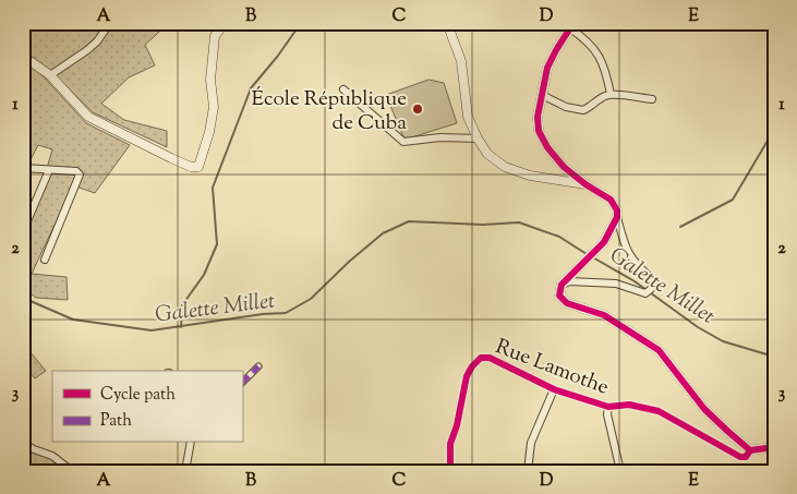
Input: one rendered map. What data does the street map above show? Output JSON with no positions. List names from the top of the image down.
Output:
{
  "streets": {
    "street": ["Rue Lamothe"]
  },
  "water": ["Galette Millet"],
  "places": ["École République de Cuba"],
  "legend": ["Cycle path", "Path"],
  "grid": {
    "columns": [
      "A",
      "B",
      "C",
      "D",
      "E"
    ],
    "rows": ["1", "2", "3"]
  }
}
